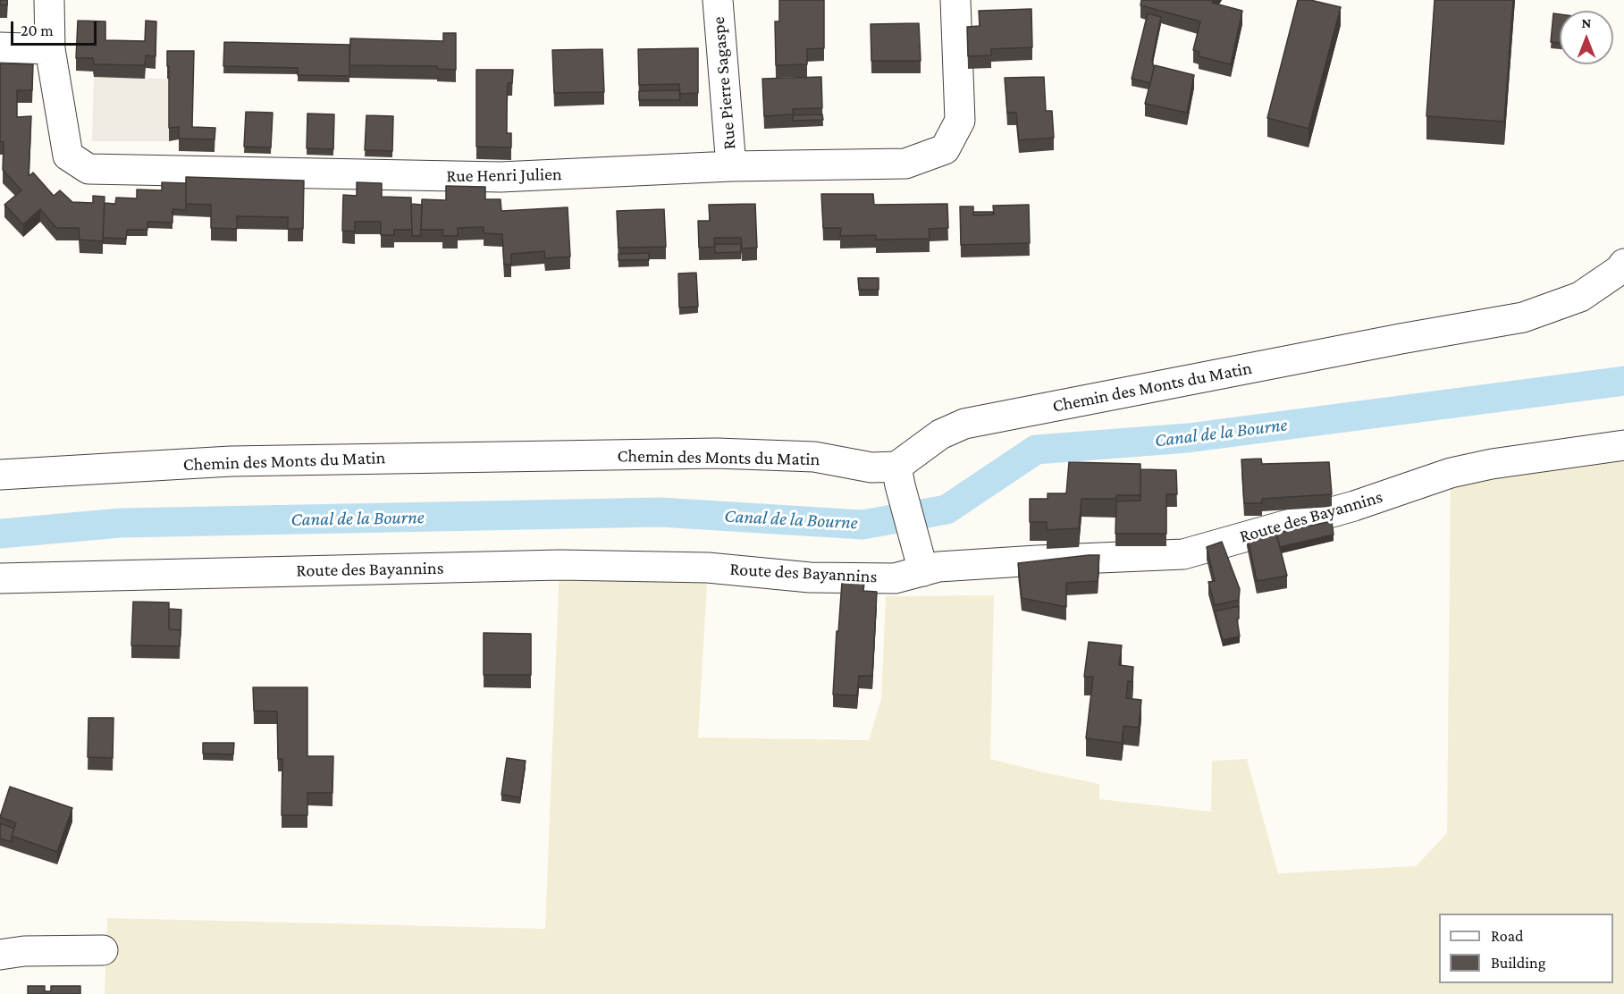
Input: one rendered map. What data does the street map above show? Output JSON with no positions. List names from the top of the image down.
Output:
{
  "streets": {
    "street": [
      "Rue Pierre Sagaspe",
      "Rue Henri Julien",
      "Chemin des Monts du Matin",
      "Route des Bayannins"
    ]
  },
  "crossings": [
    ["Rue Pierre Sagaspe", "Rue Henri Julien"]
  ],
  "water": ["Canal de la Bourne"],
  "legend": ["Road", "Building"],
  "scale_bar": "20 m",
  "north": "top"
}
